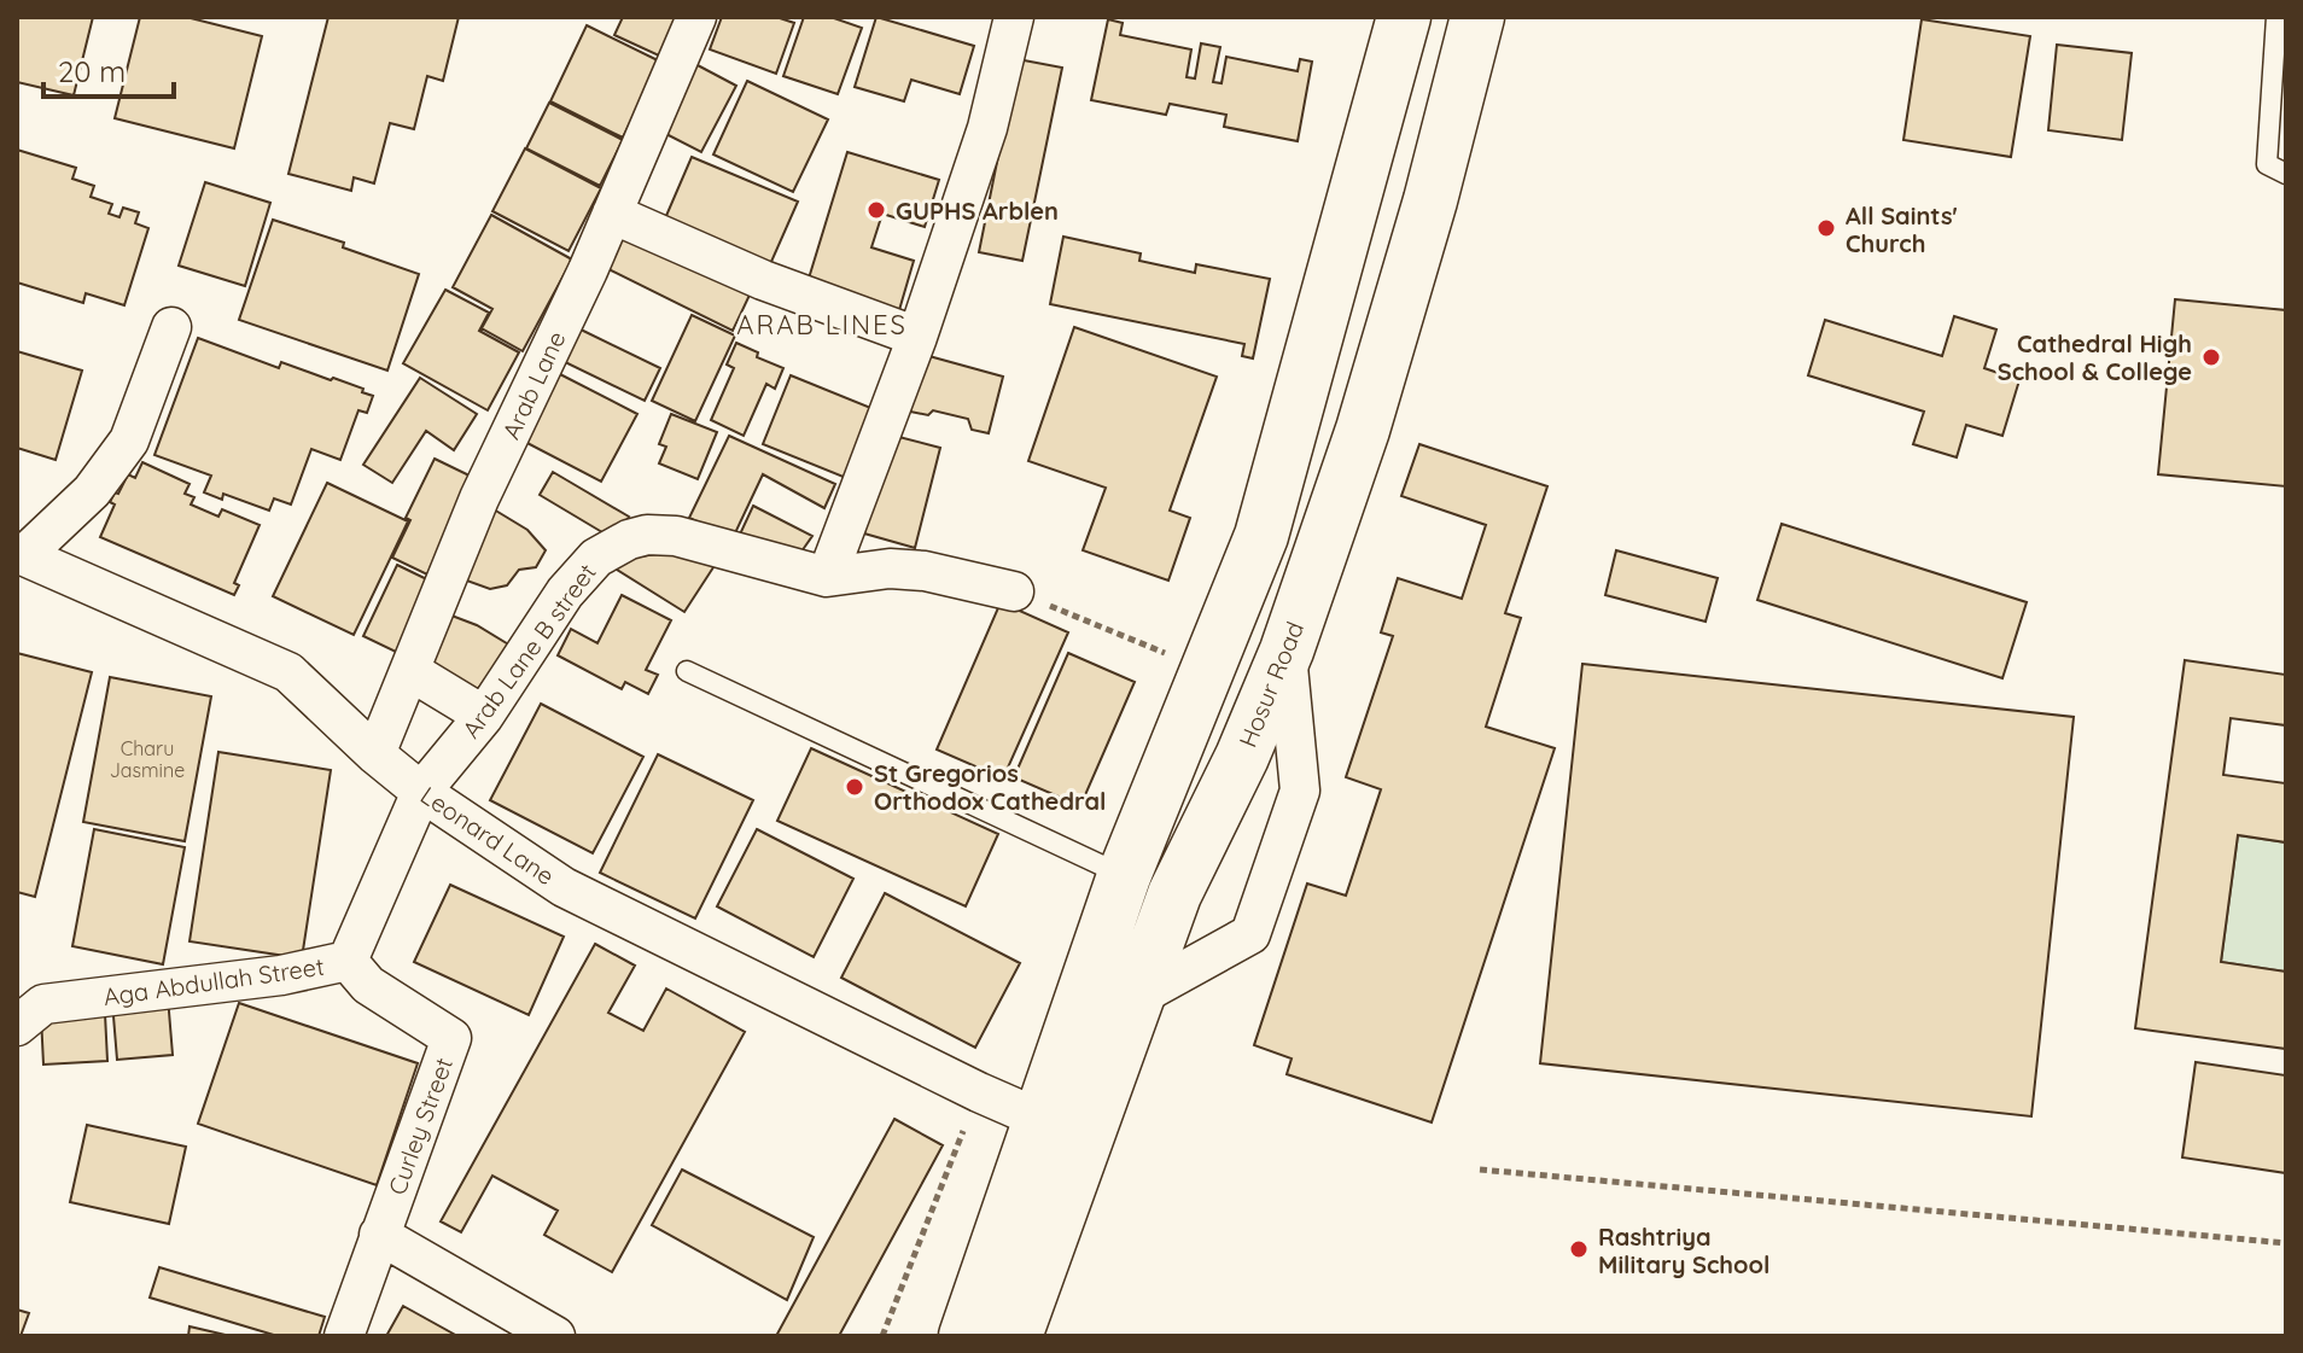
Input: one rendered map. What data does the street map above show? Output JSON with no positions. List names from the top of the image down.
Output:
{
  "streets": {
    "main road": ["Hosur Road"],
    "street": [
      "Arab Lane",
      "Arab Lane B street",
      "Leonard Lane",
      "Aga Abdullah Street",
      "Curley Street"
    ]
  },
  "crossings": [
    ["Arab Lane", "Leonard Lane"],
    ["Arab Lane B street", "Leonard Lane"],
    ["Arab Lane B street", "Aga Abdullah Street"],
    ["Leonard Lane", "Aga Abdullah Street"],
    ["Aga Abdullah Street", "Curley Street"]
  ],
  "districts": ["ARAB LINES"],
  "places": [
    "GUPHS Arblen",
    "All Saints' Church",
    "Cathedral High School & College",
    "St Gregorios Orthodox Cathedral",
    "Rashtriya Military School"
  ],
  "house_numbers": ["Charu Jasmine"],
  "scale_bar": "20 m"
}
